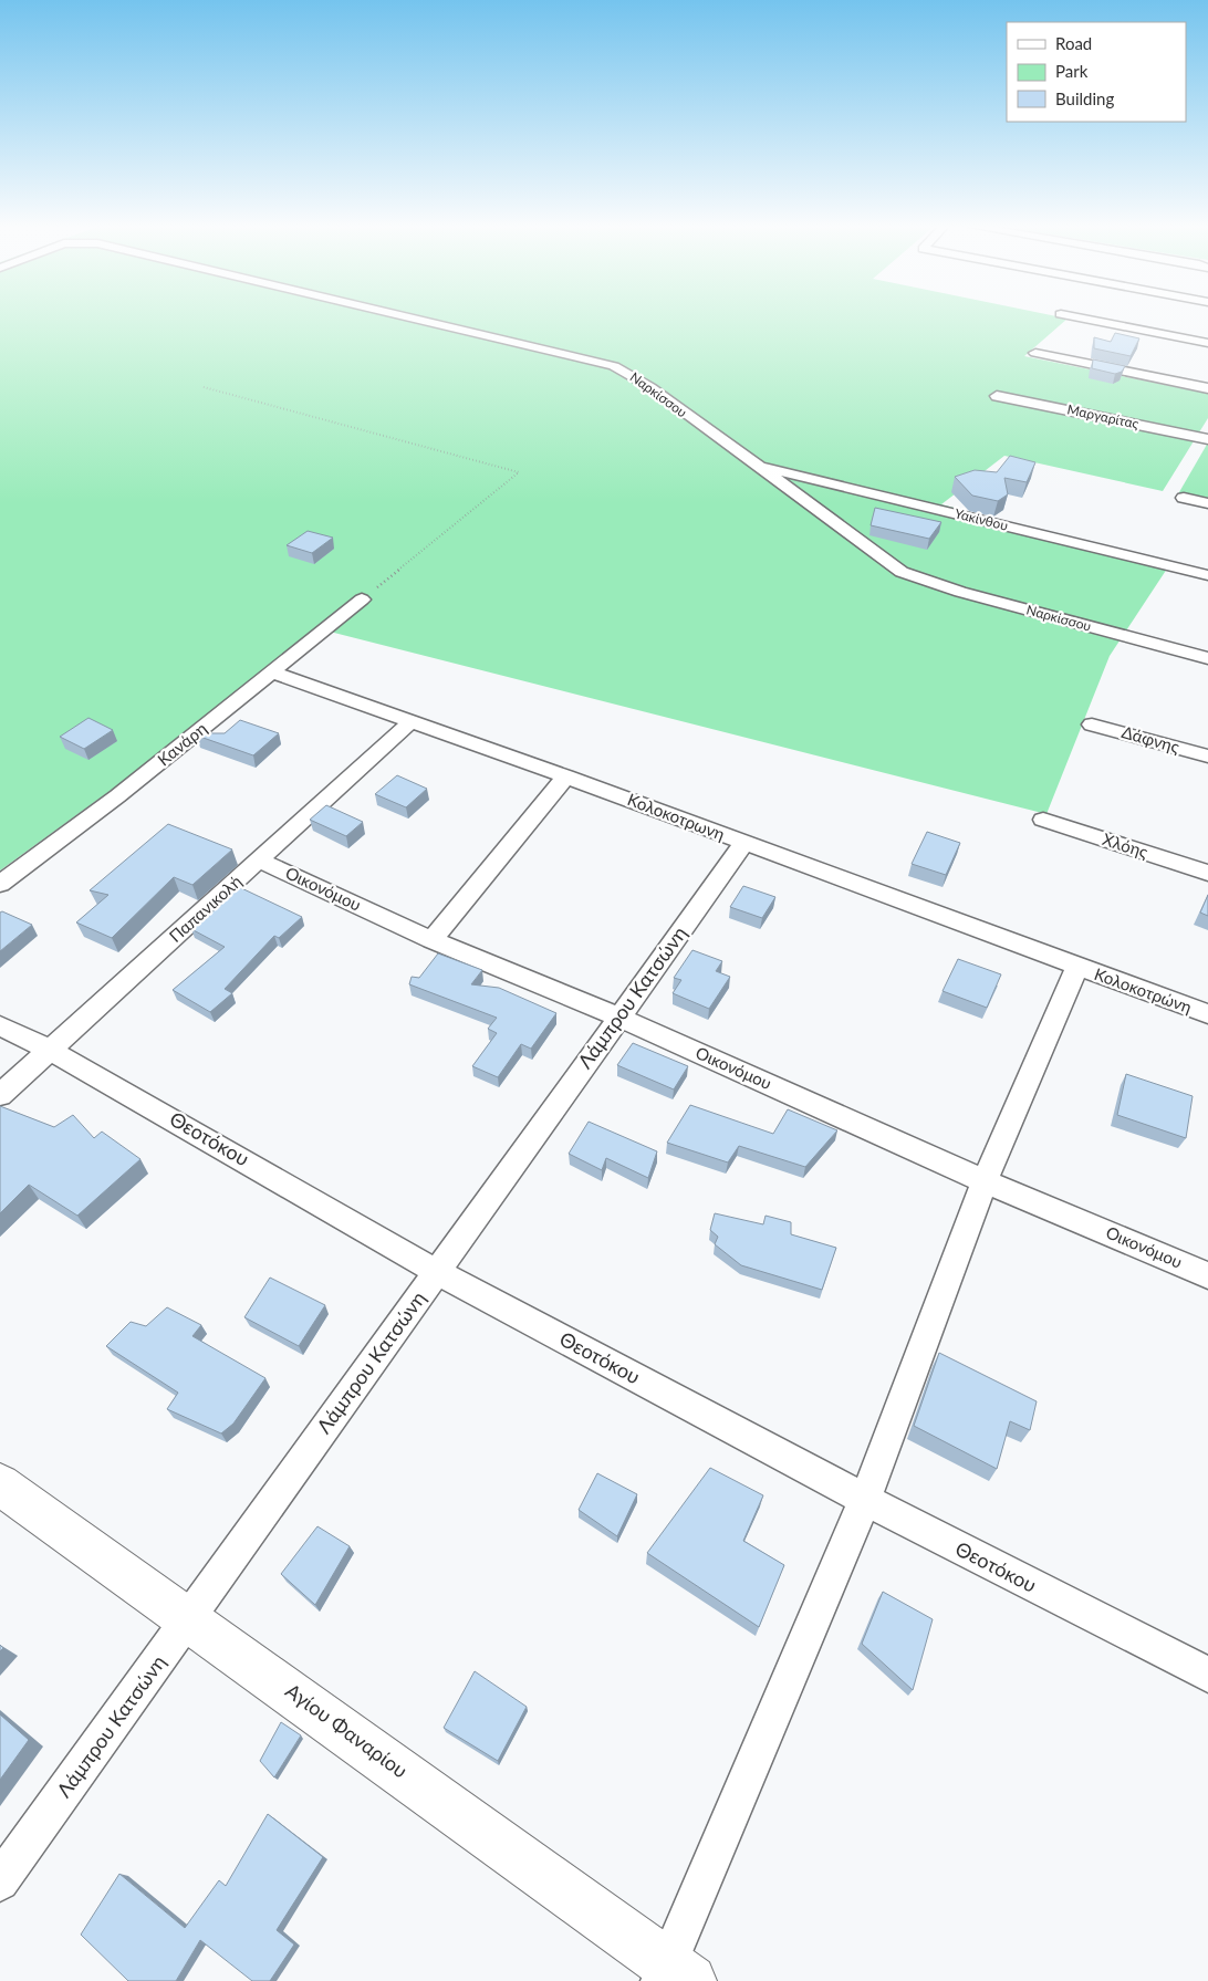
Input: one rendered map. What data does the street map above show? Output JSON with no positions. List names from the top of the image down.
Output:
{
  "streets": {
    "street": [
      "Ναρκίσσου",
      "Μαργαρίτας",
      "Υακίνθου",
      "Δάφνης",
      "Κανάρη",
      "Κολοκοτρωνη",
      "Χλόης",
      "Οικονόμου",
      "Παπανικολή",
      "Κολοκοτρώνη",
      "Λάμπρου Κατσώνη",
      "Θεοτόκου",
      "Αγίου Φαναρίου"
    ]
  },
  "crossings": [
    ["Ναρκίσσου", "Υακίνθου"],
    ["Κανάρη", "Κολοκοτρωνη"],
    ["Κολοκοτρωνη", "Παπανικολή"],
    ["Κολοκοτρωνη", "Κολοκοτρώνη"],
    ["Κολοκοτρωνη", "Λάμπρου Κατσώνη"],
    ["Οικονόμου", "Παπανικολή"],
    ["Οικονόμου", "Λάμπρου Κατσώνη"],
    ["Παπανικολή", "Θεοτόκου"],
    ["Λάμπρου Κατσώνη", "Θεοτόκου"],
    ["Λάμπρου Κατσώνη", "Αγίου Φαναρίου"]
  ],
  "legend": ["Road", "Park", "Building"]
}
